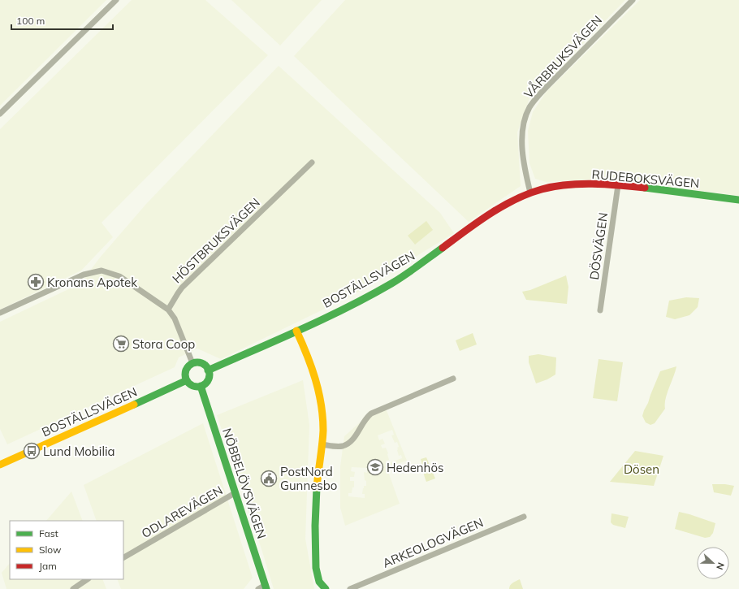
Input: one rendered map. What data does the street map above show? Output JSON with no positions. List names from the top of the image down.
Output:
{
  "streets": {
    "street": [
      "VÅRBRUKSVÄGEN",
      "RUDEBOKSVÄGEN",
      "HÖSTBRUKSVÄGEN",
      "DÖSVÄGEN",
      "BOSTÄLLSVÄGEN",
      "NÖBBELÖVSVÄGEN",
      "ODLAREVÄGEN",
      "ARKEOLOGVÄGEN"
    ]
  },
  "crossings": [
    ["VÅRBRUKSVÄGEN", "RUDEBOKSVÄGEN"],
    ["VÅRBRUKSVÄGEN", "BOSTÄLLSVÄGEN"],
    ["RUDEBOKSVÄGEN", "DÖSVÄGEN"],
    ["RUDEBOKSVÄGEN", "BOSTÄLLSVÄGEN"],
    ["BOSTÄLLSVÄGEN", "NÖBBELÖVSVÄGEN"],
    ["NÖBBELÖVSVÄGEN", "ODLAREVÄGEN"]
  ],
  "parks": ["Dösen"],
  "places": {
    "pharmacy": ["Kronans Apotek"],
    "supermarket": ["Stora Coop"],
    "bus stop": ["Lund Mobilia"],
    "school or university": ["Hedenhös"],
    "public building": ["PostNord Gunnesbo"]
  },
  "legend": ["Fast", "Slow", "Jam"],
  "scale_bar": "100 m",
  "north": "right"
}
